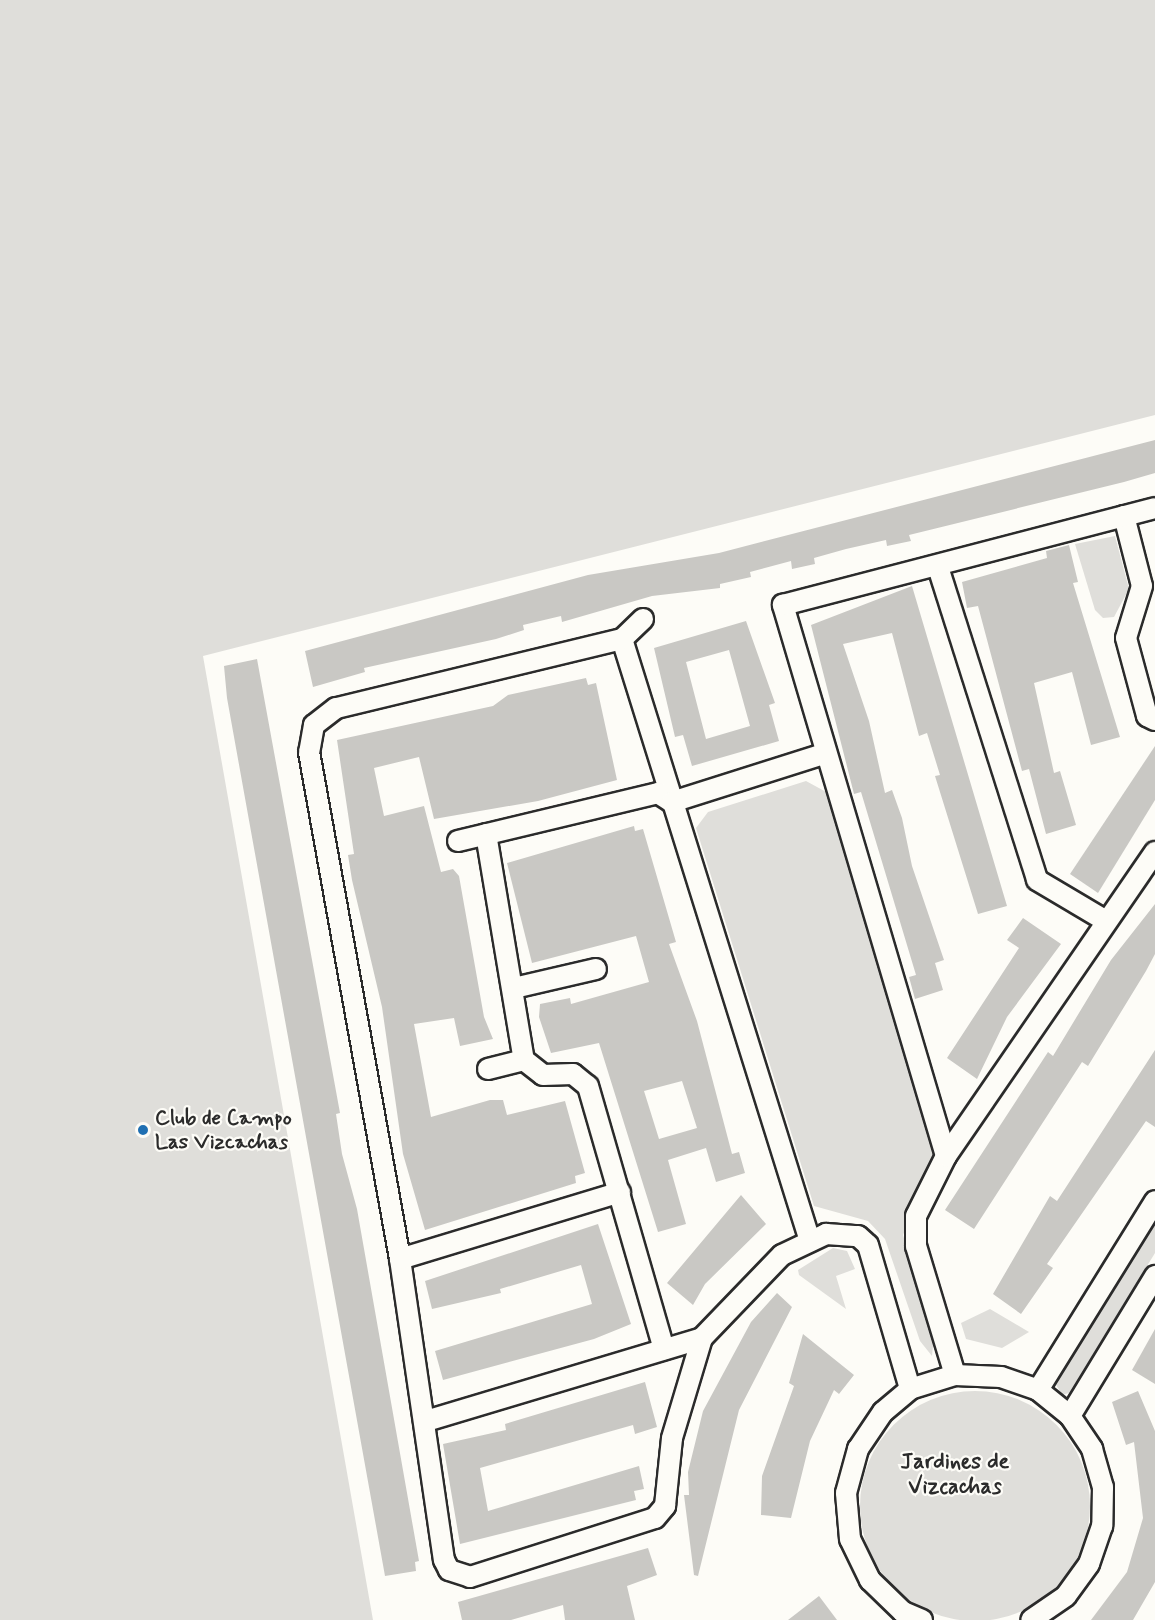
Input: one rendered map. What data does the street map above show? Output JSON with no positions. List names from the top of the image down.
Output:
{
  "districts": ["Jardines de Vizcachas"],
  "places": ["Club de Campo Las Vizcachas"]
}
